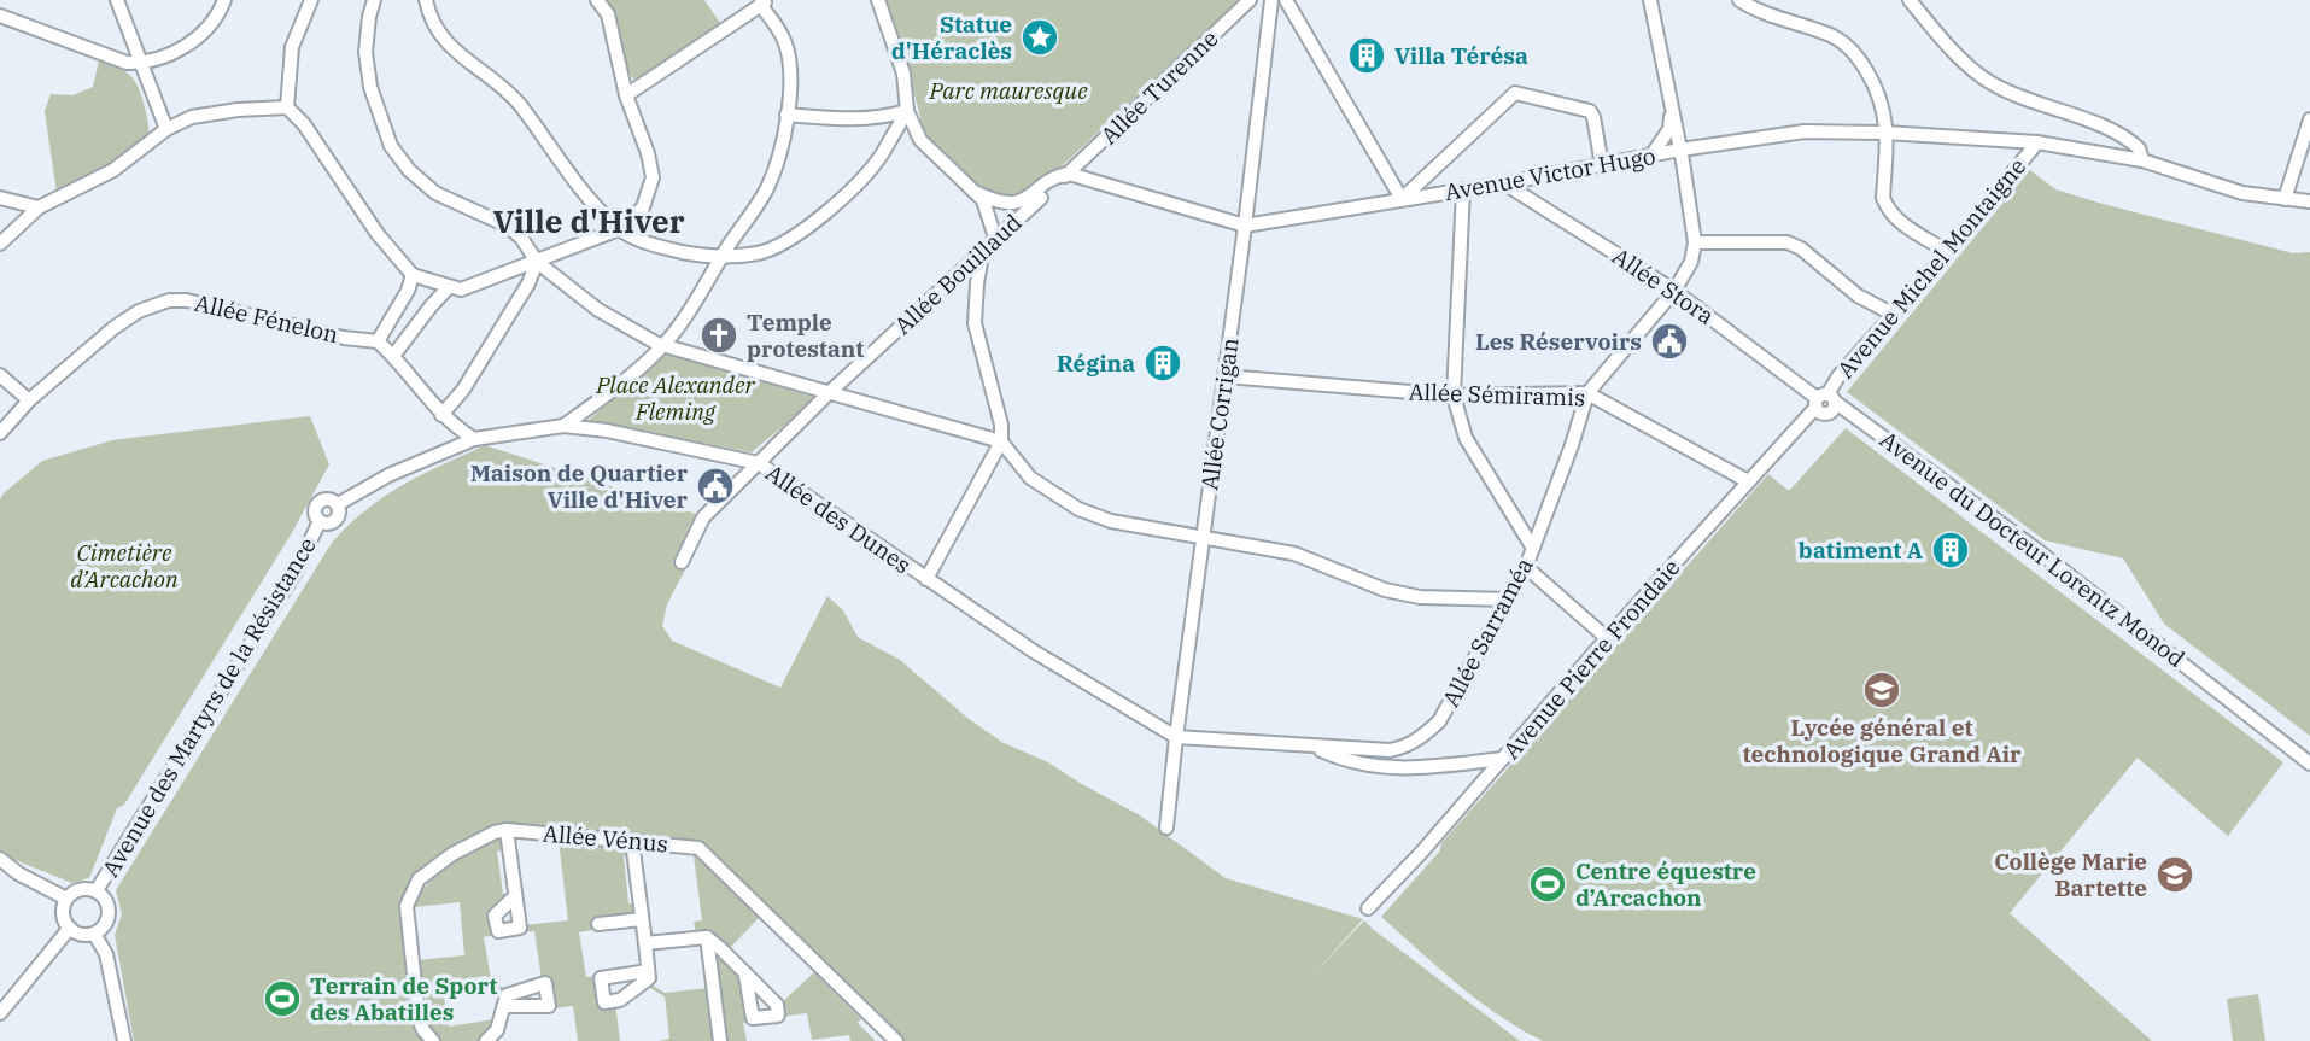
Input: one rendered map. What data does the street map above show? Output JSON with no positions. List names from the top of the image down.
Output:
{
  "streets": {
    "street": [
      "Allée Turenne",
      "Avenue Victor Hugo",
      "Avenue Michel Montaigne",
      "Allée Bouillaud",
      "Allée Stora",
      "Allée Fénelon",
      "Allée Sémiramis",
      "Allée Corrigan",
      "Allée des Dunes",
      "Avenue du Docteur Lorentz Monod",
      "Allée Sarraméa",
      "Avenue Pierre Frondaie",
      "Avenue des Martyrs de la Résistance",
      "Allée Vénus"
    ]
  },
  "crossings": [
    ["Allée Turenne", "Avenue Victor Hugo"],
    ["Allée Turenne", "Allée Bouillaud"],
    ["Avenue Victor Hugo", "Avenue Michel Montaigne"],
    ["Avenue Victor Hugo", "Allée Bouillaud"],
    ["Avenue Victor Hugo", "Allée Stora"],
    ["Avenue Victor Hugo", "Allée Corrigan"],
    ["Avenue Victor Hugo", "Allée Sarraméa"],
    ["Avenue Michel Montaigne", "Allée Stora"],
    ["Avenue Michel Montaigne", "Avenue du Docteur Lorentz Monod"],
    ["Avenue Michel Montaigne", "Avenue Pierre Frondaie"],
    ["Allée Bouillaud", "Allée des Dunes"],
    ["Allée Stora", "Avenue du Docteur Lorentz Monod"],
    ["Allée Stora", "Avenue Pierre Frondaie"],
    ["Allée Sémiramis", "Allée Corrigan"],
    ["Allée Sémiramis", "Allée Sarraméa"],
    ["Allée Sémiramis", "Avenue Pierre Frondaie"],
    ["Allée Corrigan", "Allée des Dunes"],
    ["Allée Corrigan", "Allée Sarraméa"],
    ["Allée des Dunes", "Allée Sarraméa"],
    ["Allée des Dunes", "Avenue des Martyrs de la Résistance"],
    ["Avenue du Docteur Lorentz Monod", "Avenue Pierre Frondaie"]
  ],
  "districts": ["Ville d'Hiver"],
  "parks": ["Parc mauresque", "Place Alexander Fleming", "Cimetière d’Arcachon"],
  "places": {
    "place": ["Statue d'Héraclès"],
    "building": ["Villa Térésa", "Régina", "batiment A"],
    "church": ["Temple protestant"],
    "public building": ["Les Réservoirs", "Maison de Quartier Ville d'Hiver"],
    "school or university": ["Lycée général et technologique Grand Air", "Collège Marie Bartette"],
    "sports": ["Centre équestre d’Arcachon", "Terrain de Sport des Abatilles"]
  }
}
